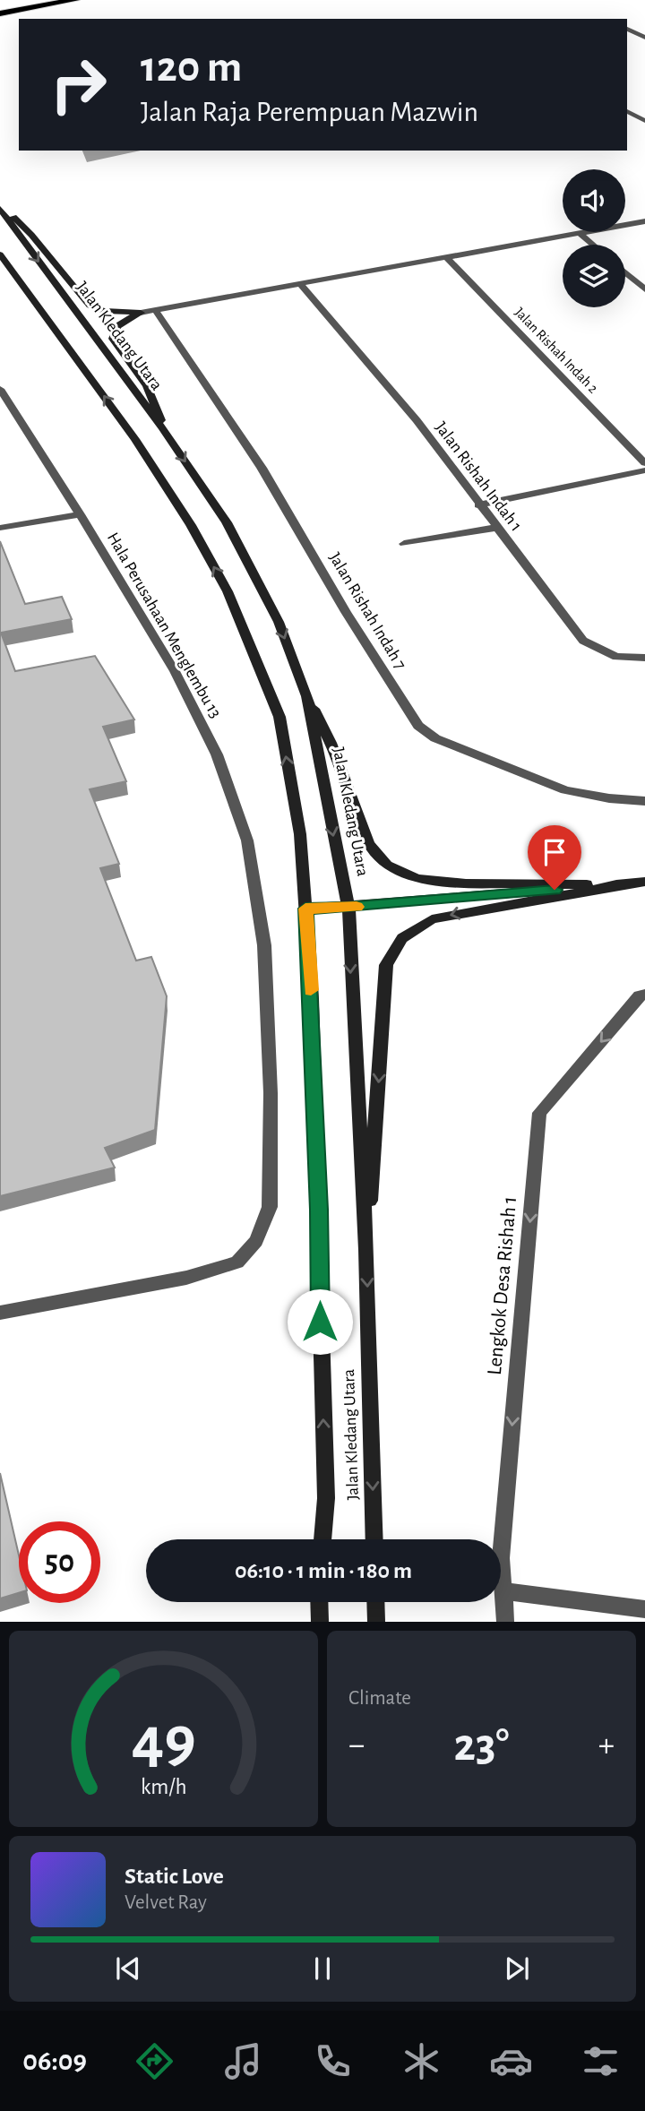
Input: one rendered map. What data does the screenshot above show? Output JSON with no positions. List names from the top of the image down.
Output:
{
  "streets": {
    "main road": ["Jalan Kledang Utara"],
    "street": [
      "Jalan Rishah Indah 2",
      "Jalan Rishah Indah 1",
      "Jalan Rishah Indah 7",
      "Hala Perusahaan Menglembu 13",
      "Lengkok Desa Rishah 1"
    ]
  },
  "one_way": ["Lengkok Desa Rishah 1"],
  "page": {
    "turn": ["120 m", "Jalan Raja Perempuan Mazwin"],
    "limit": "50",
    "trip": "06:10 · 1 min · 180 m",
    "tile": "Climate",
    "heat": ["−", "23°", "+"],
    "song": ["Static Love", "Velvet Ray"],
    "tabs": "06:09",
    "gauge": ["49", "km/h"]
  }
}
